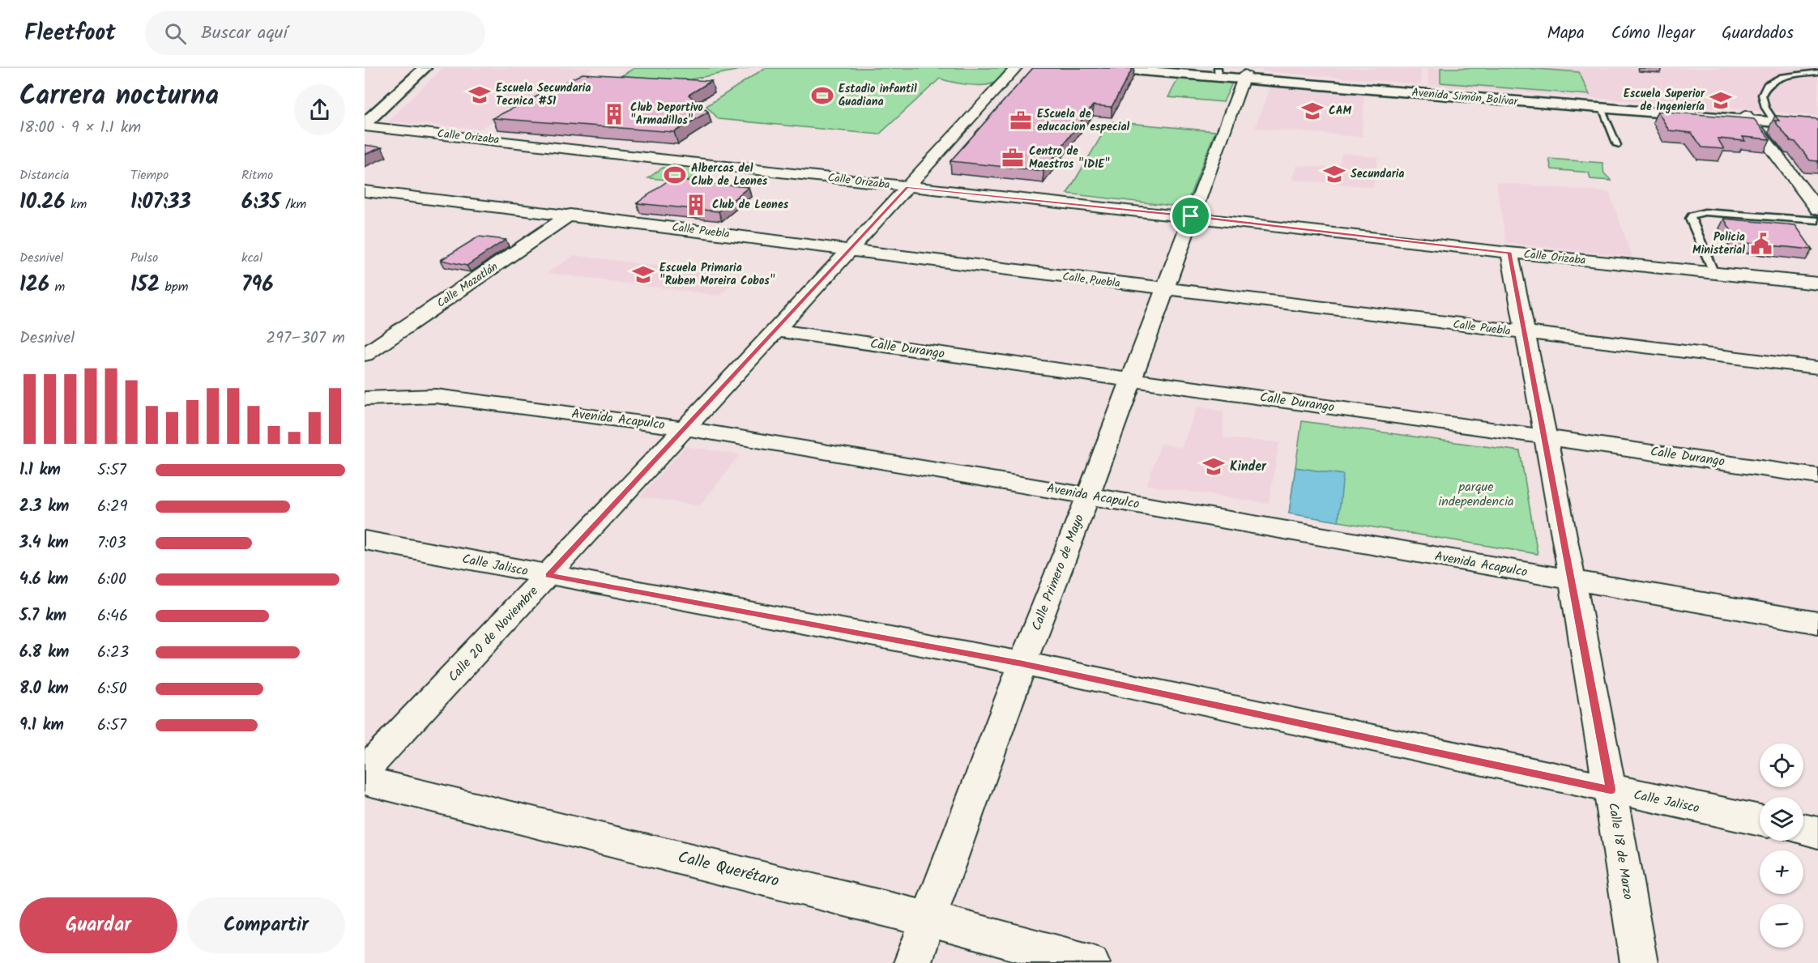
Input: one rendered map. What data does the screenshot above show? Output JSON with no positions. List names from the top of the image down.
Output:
{
  "streets": {
    "street": [
      "Avenida Simón Bolívar",
      "Calle Orizaba",
      "Calle Puebla",
      "Calle Mazatlán",
      "Calle Durango",
      "Avenida Acapulco",
      "Calle Jalisco",
      "Calle Primero de Mayo",
      "Calle 20 de Noviembre",
      "Calle 18 de Marzo",
      "Calle Querétaro"
    ]
  },
  "crossings": [
    ["Avenida Simón Bolívar", "Calle Primero de Mayo"],
    ["Calle Orizaba", "Calle Primero de Mayo"],
    ["Calle Orizaba", "Calle 20 de Noviembre"],
    ["Calle Orizaba", "Calle 18 de Marzo"],
    ["Calle Puebla", "Calle Mazatlán"],
    ["Calle Puebla", "Calle Primero de Mayo"],
    ["Calle Puebla", "Calle 20 de Noviembre"],
    ["Calle Puebla", "Calle 18 de Marzo"],
    ["Calle Durango", "Calle Primero de Mayo"],
    ["Calle Durango", "Calle 20 de Noviembre"],
    ["Calle Durango", "Calle 18 de Marzo"],
    ["Avenida Acapulco", "Calle Primero de Mayo"],
    ["Avenida Acapulco", "Calle 20 de Noviembre"],
    ["Avenida Acapulco", "Calle 18 de Marzo"],
    ["Calle Jalisco", "Calle Primero de Mayo"],
    ["Calle Jalisco", "Calle 20 de Noviembre"],
    ["Calle Jalisco", "Calle 18 de Marzo"],
    ["Calle Primero de Mayo", "Calle Querétaro"]
  ],
  "parks": ["parque independencia"],
  "places": {
    "school or university": [
      "Escuela Secundaria Tecnica #51",
      "Escuela Superior de Ingeniería",
      "CAM",
      "Secundaria",
      "Escuela Primaria \"Ruben Moreira Cobos\"",
      "Kinder"
    ],
    "sports": ["Estadio infantil Guadiana", "Albercas del Club de Leones"],
    "building": ["Club Deportivo \"Armadillos\"", "Club de Leones"],
    "office": ["EScuela de educacion especial", "Centro de Maestros \"IDIE\""],
    "public building": ["Policia Ministerial"]
  },
  "page": {
    "header": "Fleetfoot",
    "search": "Buscar aquí",
    "nav": ["Mapa", "Cómo llegar", "Guardados"],
    "heading": ["Carrera nocturna", "18:00 · 9 × 1.1 km"],
    "stats": [
      ["Distancia", "10.26 km"],
      ["Tiempo", "1:07:33"],
      ["Ritmo", "6:35 /km"],
      ["Desnivel", "126 m"],
      ["Pulso", "152 bpm"],
      ["kcal", "796"]
    ],
    "chart": ["Desnivel", "297–307 m"],
    "list": [
      {
        "name": "1.1 km",
        "note": "5:57"
      },
      {
        "name": "2.3 km",
        "note": "6:29"
      },
      {
        "name": "3.4 km",
        "note": "7:03"
      },
      {
        "name": "4.6 km",
        "note": "6:00"
      },
      {
        "name": "5.7 km",
        "note": "6:46"
      },
      {
        "name": "6.8 km",
        "note": "6:23"
      },
      {
        "name": "8.0 km",
        "note": "6:50"
      },
      {
        "name": "9.1 km",
        "note": "6:57"
      }
    ],
    "map_buttons": ["+", "−"],
    "buttons": ["Guardar", "Compartir"]
  }
}
